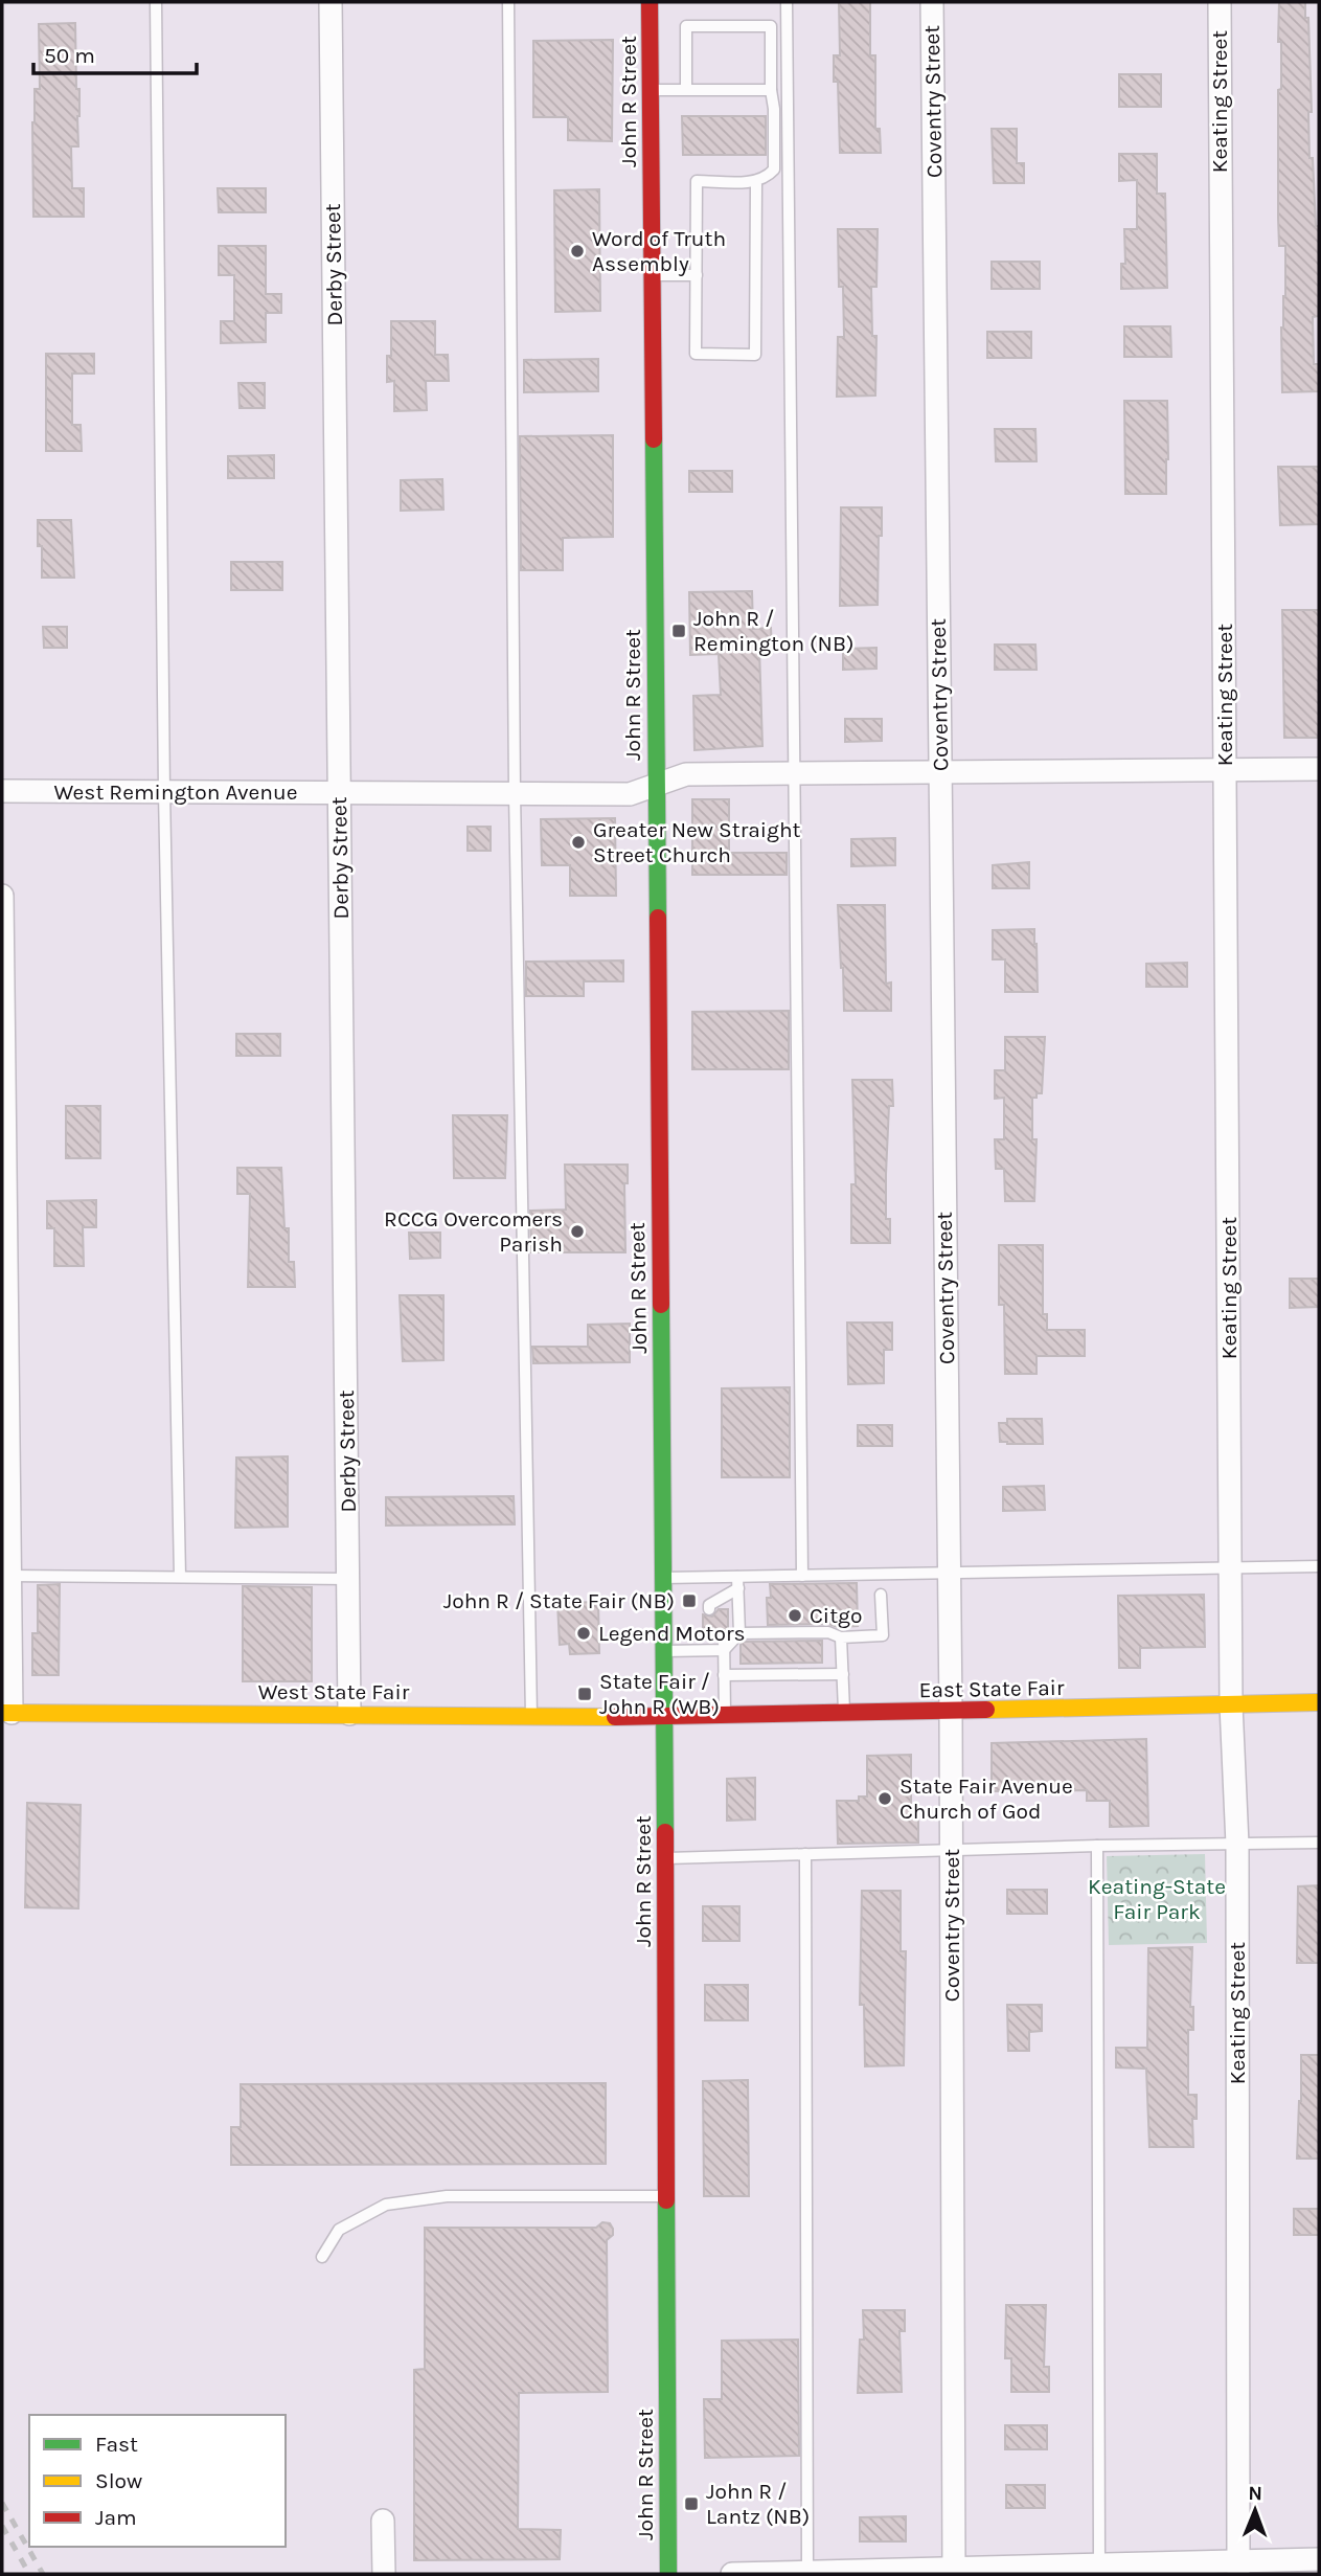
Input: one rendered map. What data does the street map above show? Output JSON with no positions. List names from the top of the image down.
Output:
{
  "streets": {
    "main road": ["John R Street", "East State Fair", "West State Fair"],
    "street": [
      "Coventry Street",
      "Keating Street",
      "Derby Street",
      "West Remington Avenue"
    ]
  },
  "crossings": [
    ["John R Street", "West Remington Avenue"],
    ["John R Street", "East State Fair"],
    ["John R Street", "West State Fair"],
    ["Coventry Street", "West Remington Avenue"],
    ["Coventry Street", "East State Fair"],
    ["Keating Street", "West Remington Avenue"],
    ["Keating Street", "East State Fair"],
    ["Derby Street", "West Remington Avenue"],
    ["Derby Street", "West State Fair"],
    ["East State Fair", "West State Fair"]
  ],
  "parks": ["Keating-State Fair Park"],
  "places": {
    "other": [
      "Word of Truth Assembly",
      "Greater New Straight Street Church",
      "RCCG Overcomers Parish",
      "Citgo",
      "Legend Motors",
      "State Fair Avenue Church of God"
    ],
    "transit": [
      "John R / Remington (NB)",
      "John R / State Fair (NB)",
      "State Fair / John R (WB)",
      "John R / Lantz (NB)"
    ]
  },
  "legend": ["Fast", "Slow", "Jam"],
  "scale_bar": "50 m",
  "north": "top"
}
